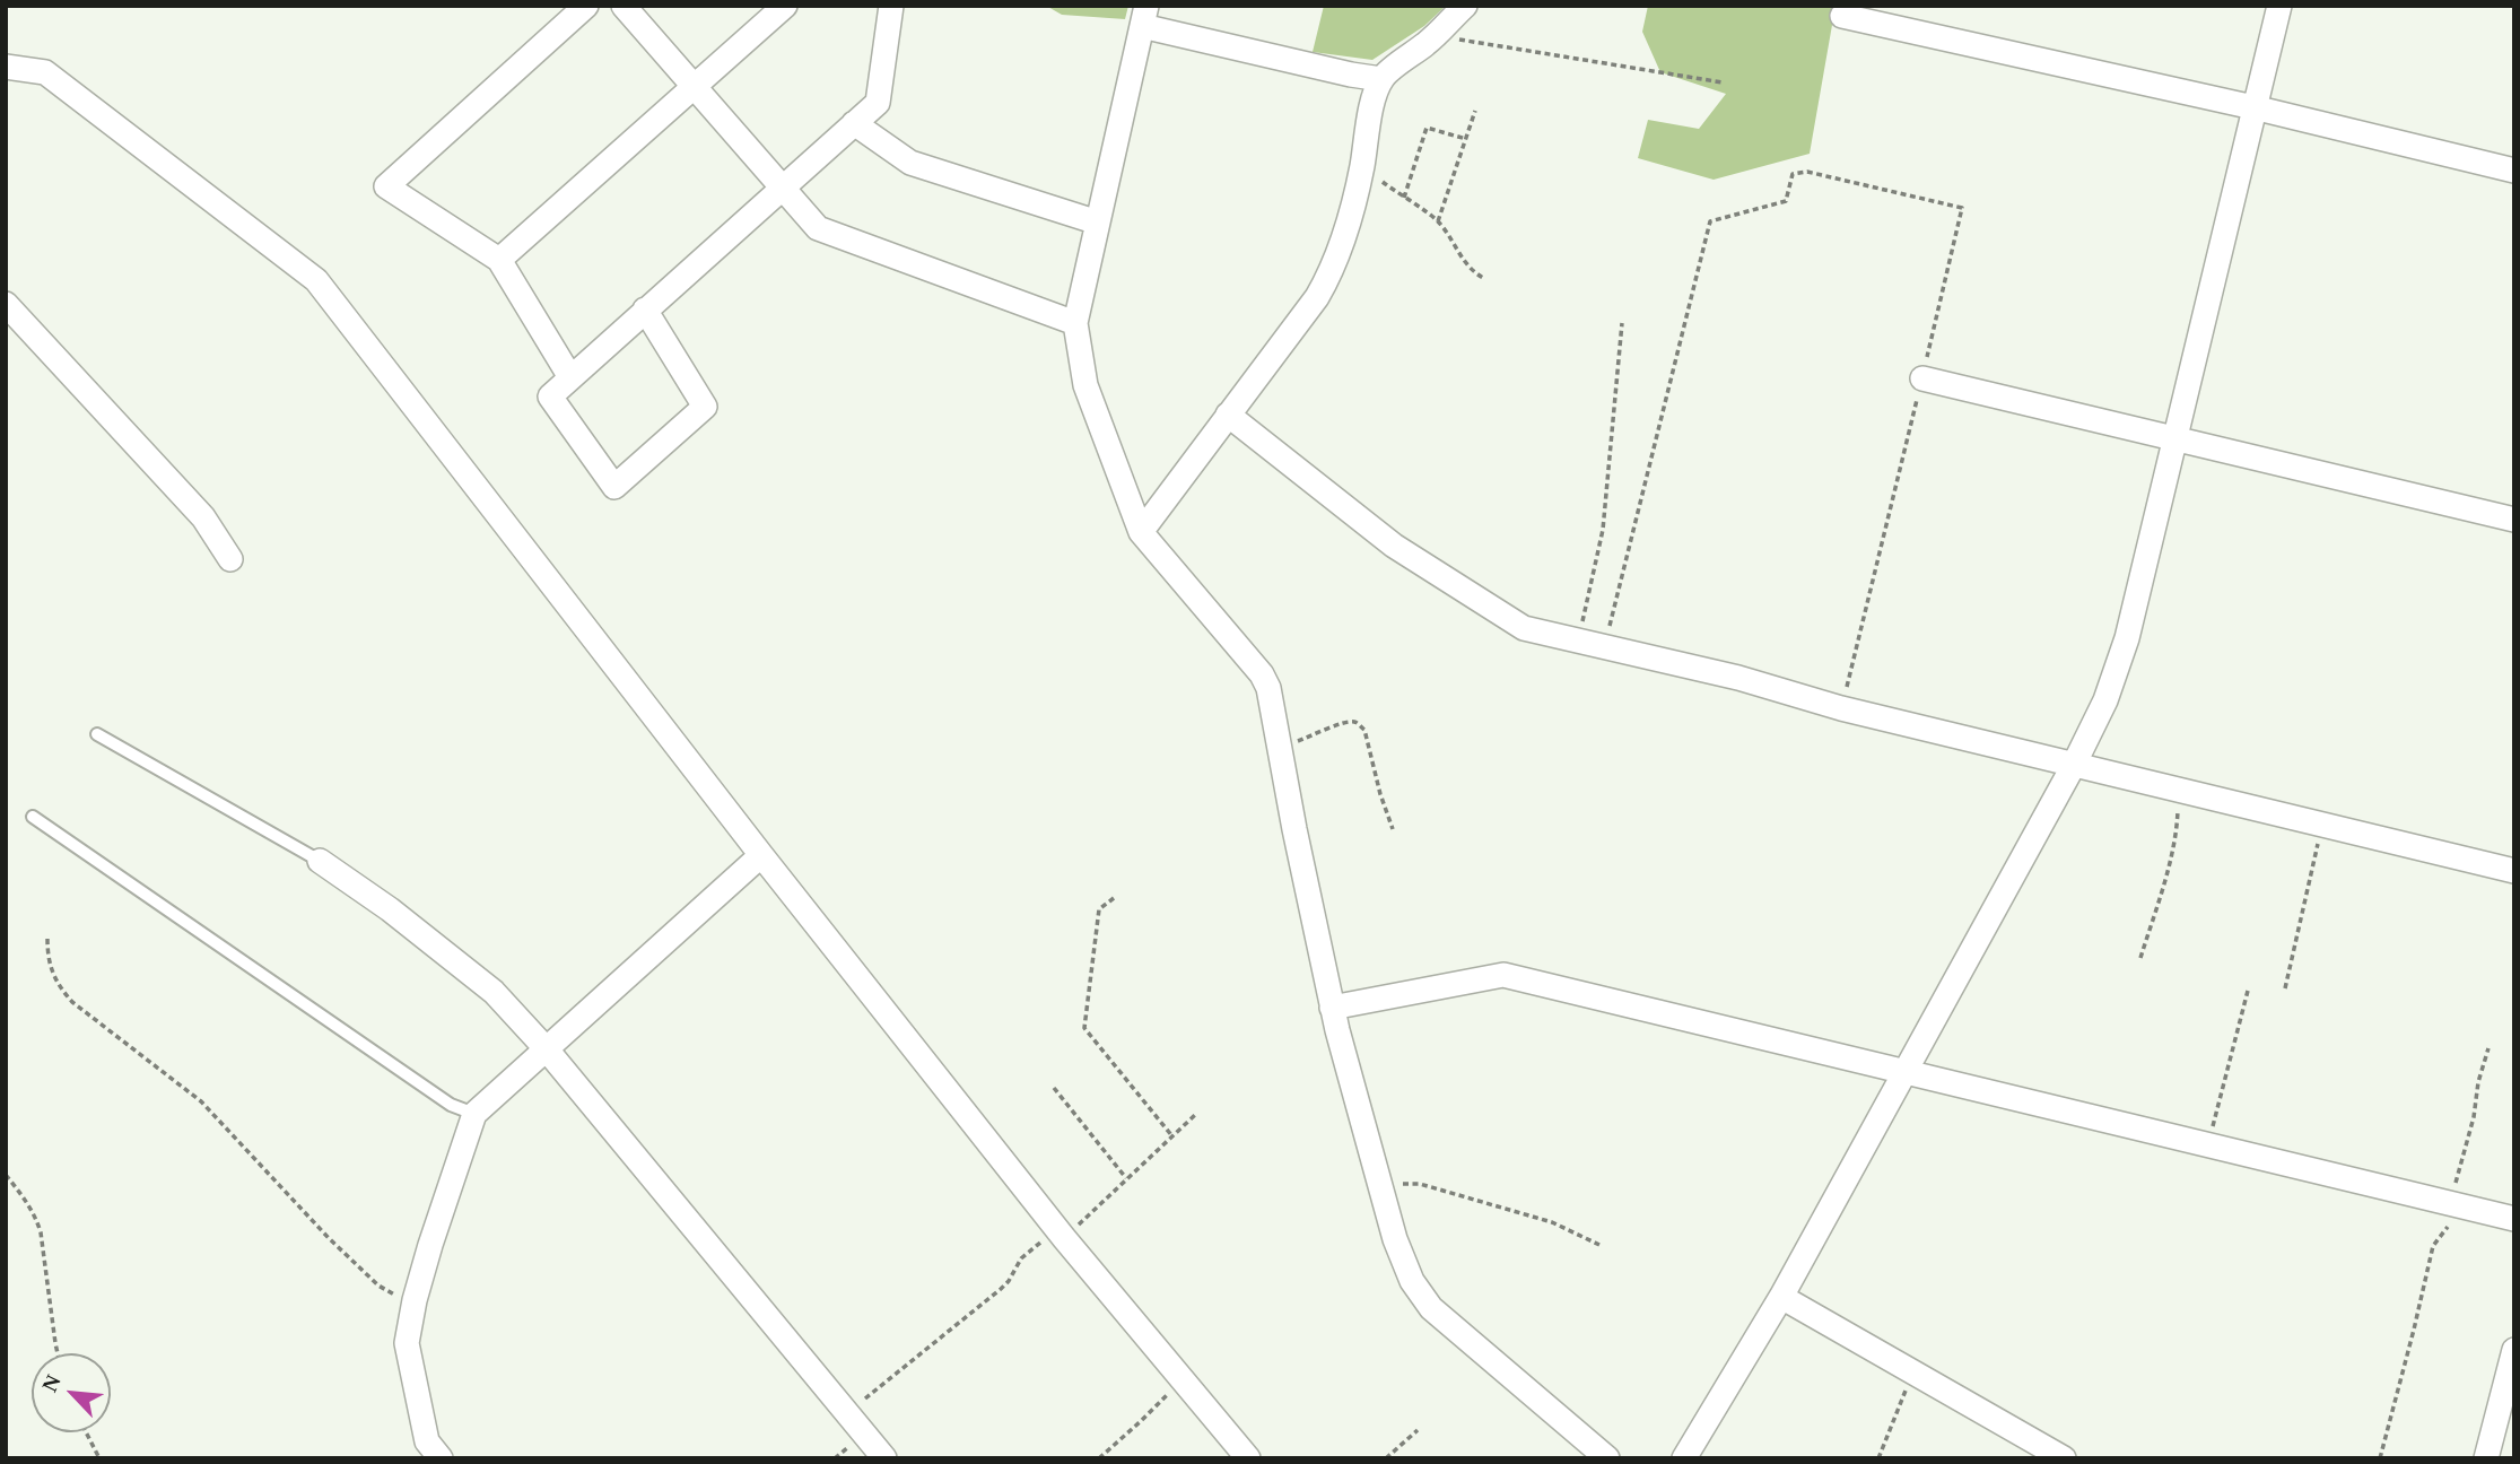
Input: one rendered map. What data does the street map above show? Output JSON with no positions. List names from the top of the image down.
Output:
{
  "north": "top left"
}
